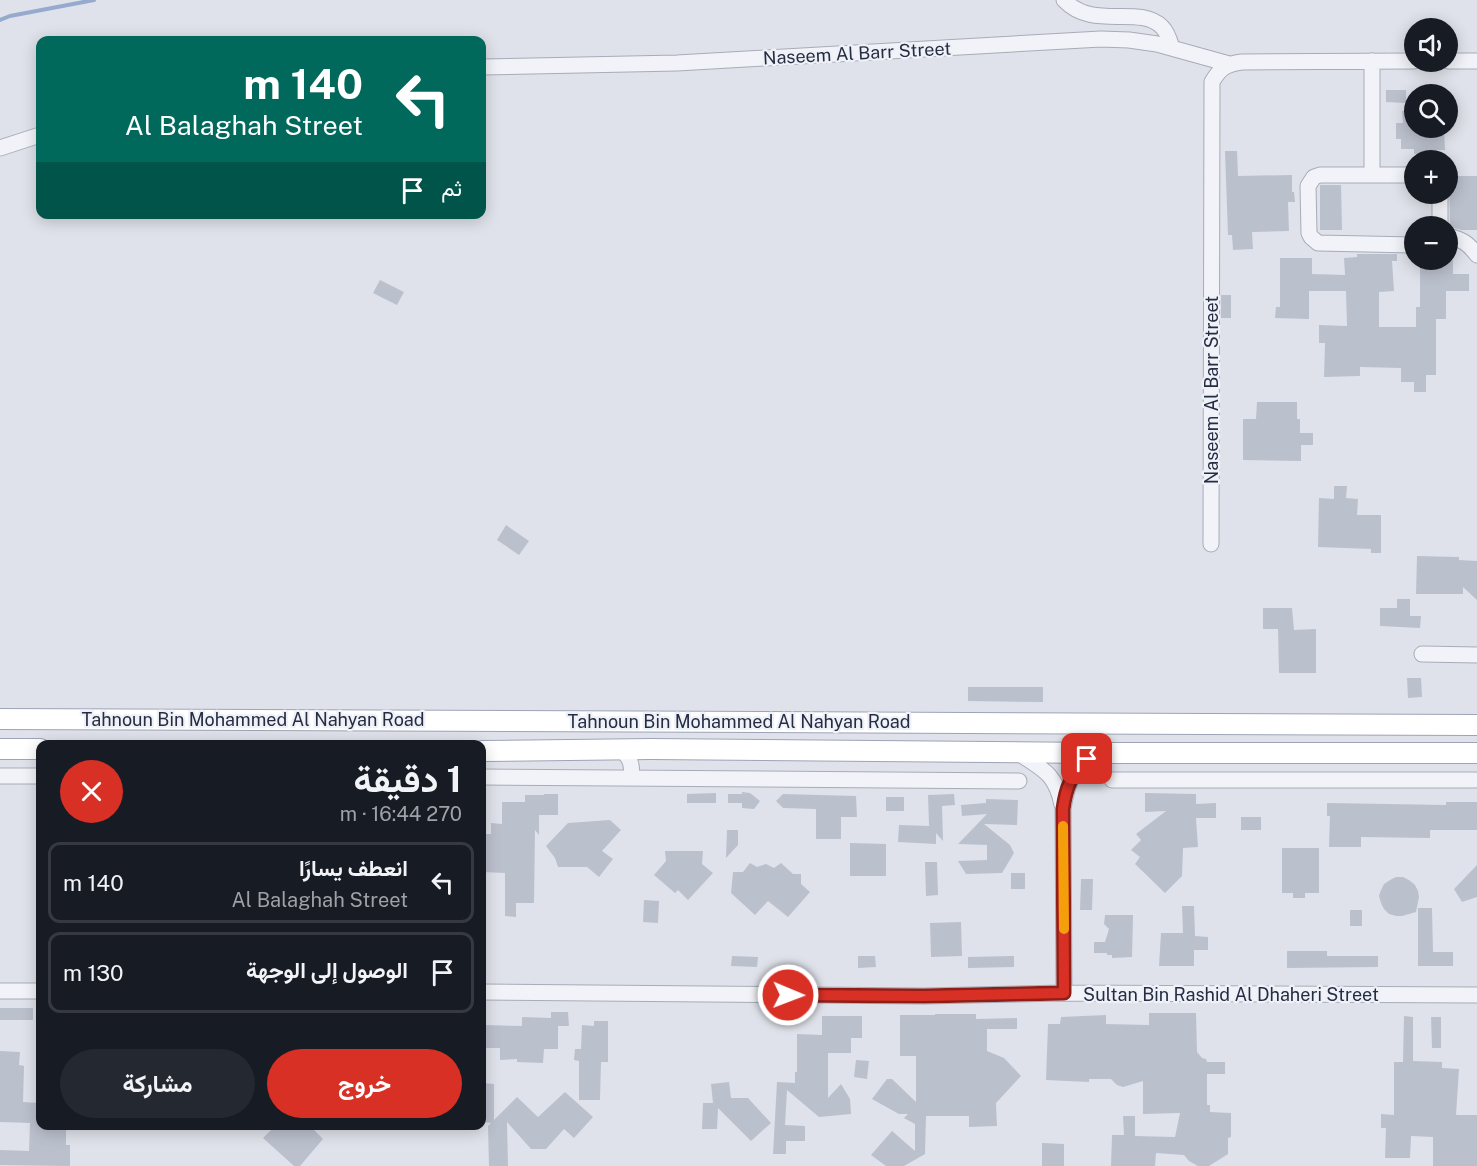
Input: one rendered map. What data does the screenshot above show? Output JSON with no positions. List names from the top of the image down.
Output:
{
  "streets": {
    "main road": ["Tahnoun Bin Mohammed Al Nahyan Road"],
    "street": ["Naseem Al Barr Street", "Sultan Bin Rashid Al Dhaheri Street"]
  },
  "page": {
    "map_buttons": ["+", "−"],
    "turn": ["140 m", "Al Balaghah Street"],
    "then": "ثم",
    "heading": ["1 دقيقة", "270 m · 16:44"],
    "list": [
      {
        "name": "انعطف يسارًا",
        "note": "Al Balaghah Street",
        "value": "140 m"
      },
      {
        "name": "الوصول إلى الوجهة",
        "value": "130 m"
      }
    ],
    "buttons": ["خروج", "مشاركة"]
  }
}
